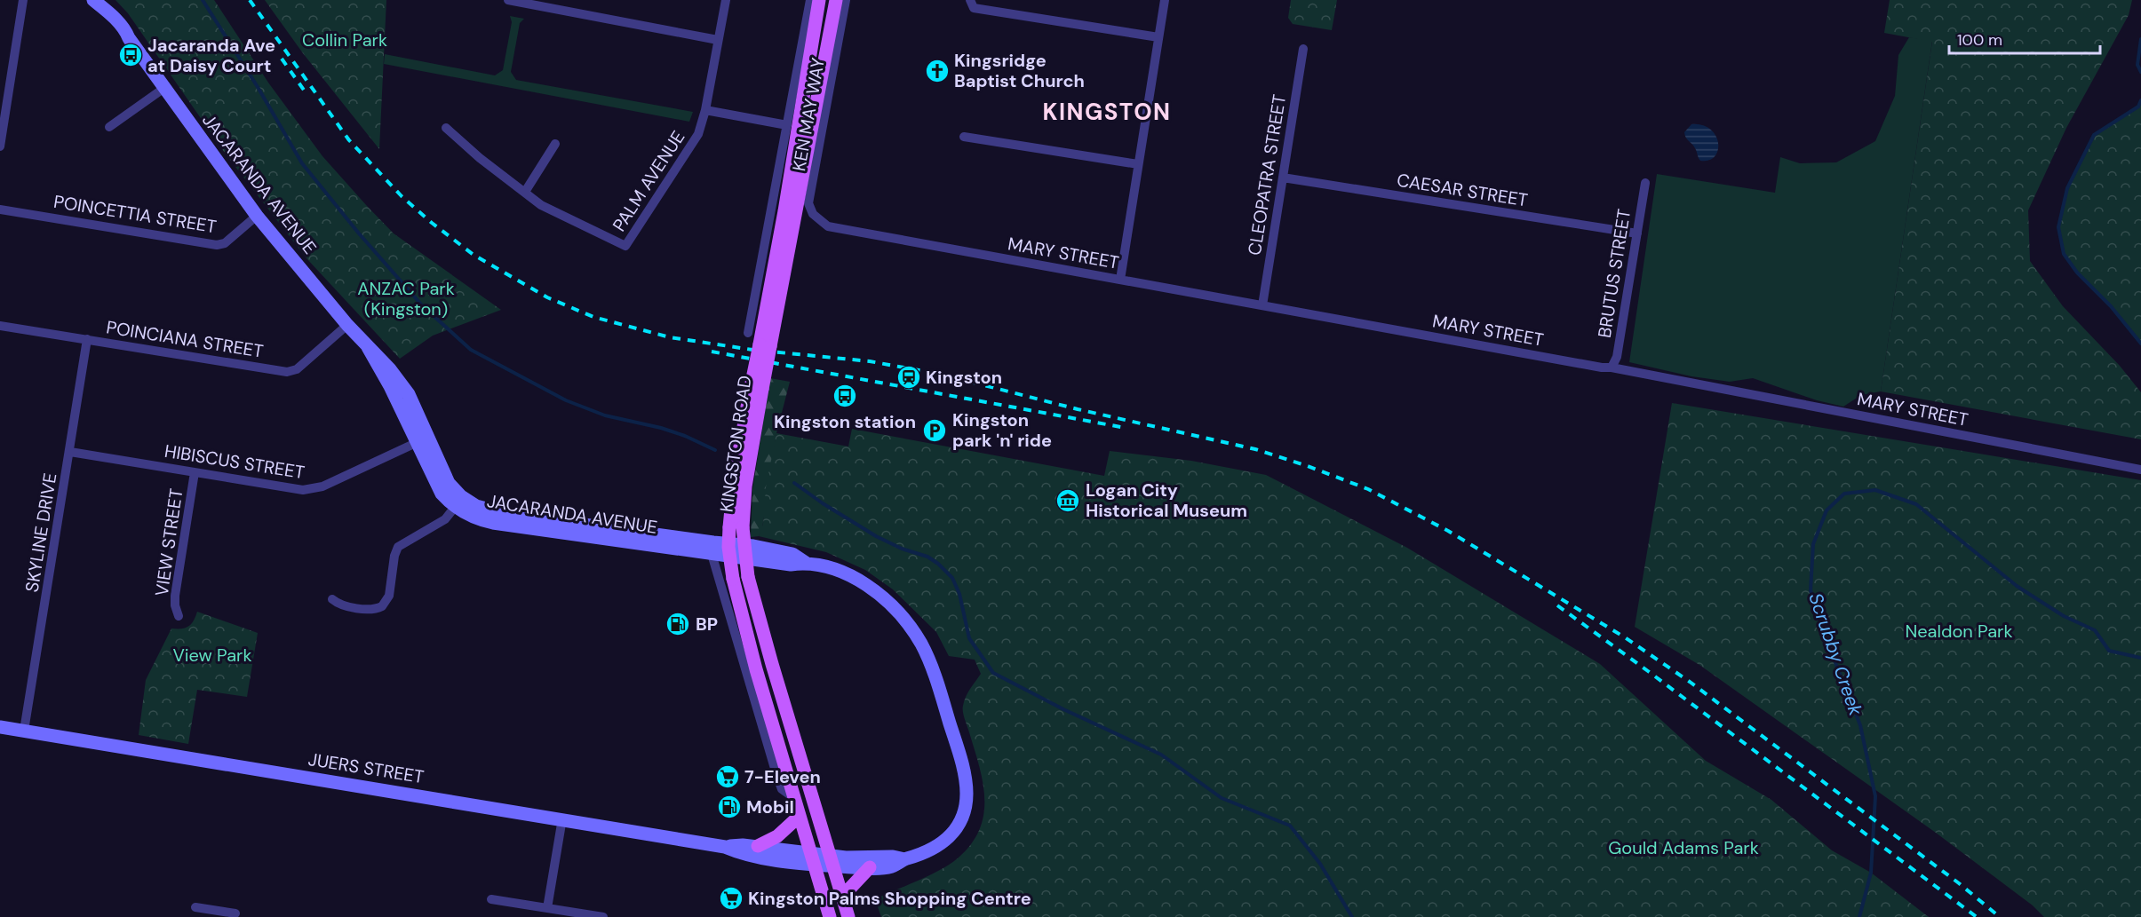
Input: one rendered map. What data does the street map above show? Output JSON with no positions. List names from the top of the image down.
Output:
{
  "streets": {
    "main road": ["KINGSTON ROAD"],
    "street": [
      "KEN MAY WAY",
      "CLEOPATRA STREET",
      "PALM AVENUE",
      "JACARANDA AVENUE",
      "CAESAR STREET",
      "POINCETTIA STREET",
      "MARY STREET",
      "BRUTUS STREET",
      "POINCIANA STREET",
      "HIBISCUS STREET",
      "SKYLINE DRIVE",
      "VIEW STREET",
      "JUERS STREET"
    ]
  },
  "crossings": [
    ["KEN MAY WAY", "MARY STREET"],
    ["CLEOPATRA STREET", "CAESAR STREET"],
    ["CLEOPATRA STREET", "MARY STREET"],
    ["JACARANDA AVENUE", "POINCETTIA STREET"],
    ["JACARANDA AVENUE", "POINCIANA STREET"],
    ["JACARANDA AVENUE", "KINGSTON ROAD"],
    ["JACARANDA AVENUE", "HIBISCUS STREET"],
    ["JACARANDA AVENUE", "JUERS STREET"],
    ["CAESAR STREET", "BRUTUS STREET"],
    ["MARY STREET", "BRUTUS STREET"],
    ["POINCIANA STREET", "SKYLINE DRIVE"],
    ["KINGSTON ROAD", "JUERS STREET"],
    ["HIBISCUS STREET", "SKYLINE DRIVE"],
    ["HIBISCUS STREET", "VIEW STREET"],
    ["SKYLINE DRIVE", "JUERS STREET"]
  ],
  "districts": ["KINGSTON"],
  "water": ["Scrubby Creek"],
  "parks": [
    "Collin Park",
    "ANZAC Park (Kingston)",
    "Nealdon Park",
    "View Park",
    "Gould Adams Park"
  ],
  "places": {
    "bus stop": ["Jacaranda Ave at Daisy Court", "Kingston station"],
    "church": ["Kingsridge Baptist Church"],
    "station": ["Kingston"],
    "parking": ["Kingston park 'n' ride"],
    "museum": ["Logan City Historical Museum"],
    "fuel station": ["BP", "Mobil"],
    "supermarket": ["7-Eleven", "Kingston Palms Shopping Centre"]
  },
  "scale_bar": "100 m"
}
